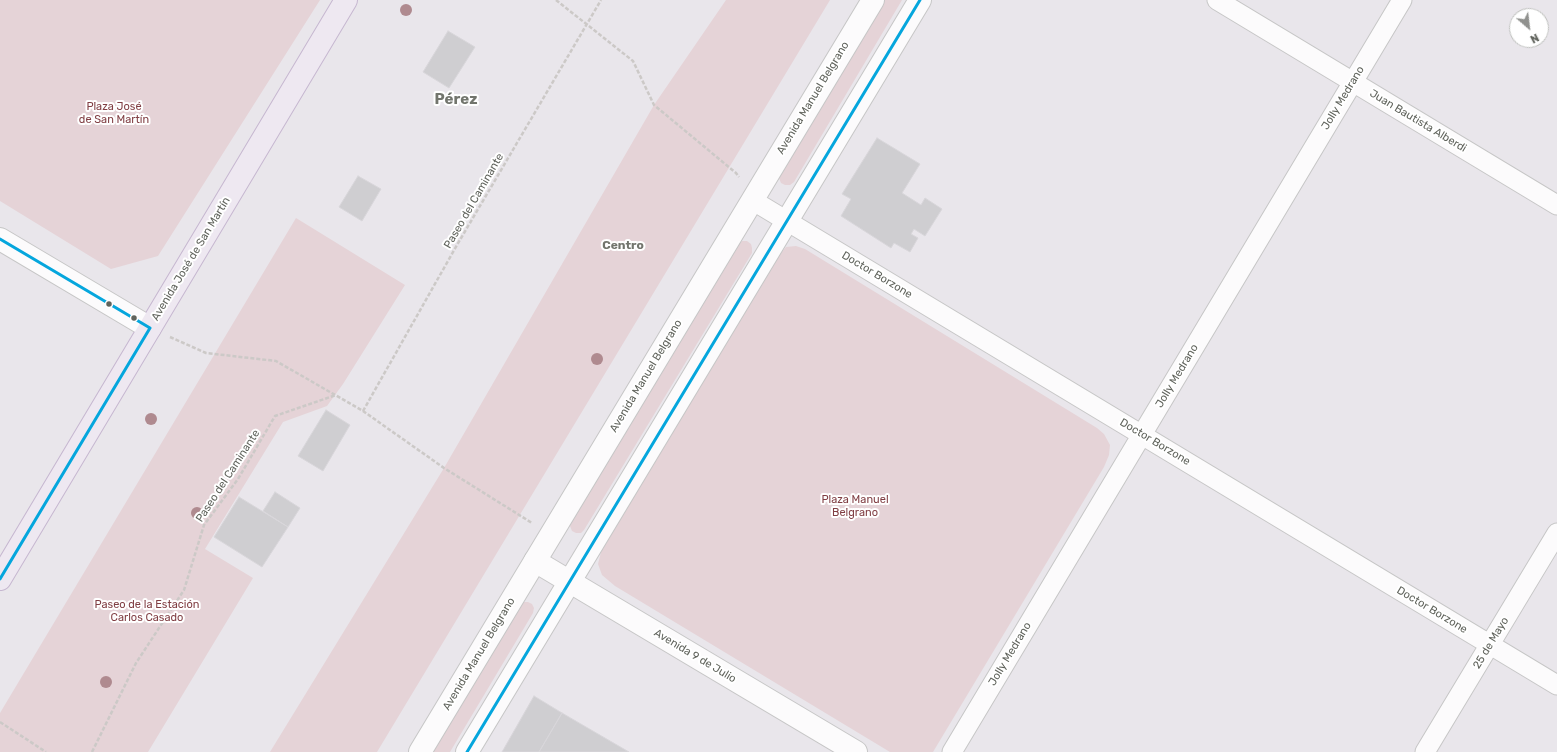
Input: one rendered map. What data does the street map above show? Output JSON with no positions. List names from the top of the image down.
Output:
{
  "streets": {
    "main road": ["Avenida Manuel Belgrano", "Avenida José de San Martín", "Avenida 9 de Julio"],
    "street": [
      "Jolly Medrano",
      "Juan Bautista Alberdi",
      "Doctor Borzone",
      "25 de Mayo"
    ],
    "path": ["Paseo del Caminante"]
  },
  "crossings": [
    ["Avenida Manuel Belgrano", "Doctor Borzone"],
    ["Avenida Manuel Belgrano", "Avenida 9 de Julio"],
    ["Jolly Medrano", "Juan Bautista Alberdi"],
    ["Jolly Medrano", "Doctor Borzone"],
    ["Doctor Borzone", "25 de Mayo"]
  ],
  "districts": ["Pérez", "Centro"],
  "parks": ["Plaza José de San Martín", "Plaza Manuel Belgrano", "Paseo de la Estación Carlos Casado"],
  "north": "bottom right"
}
